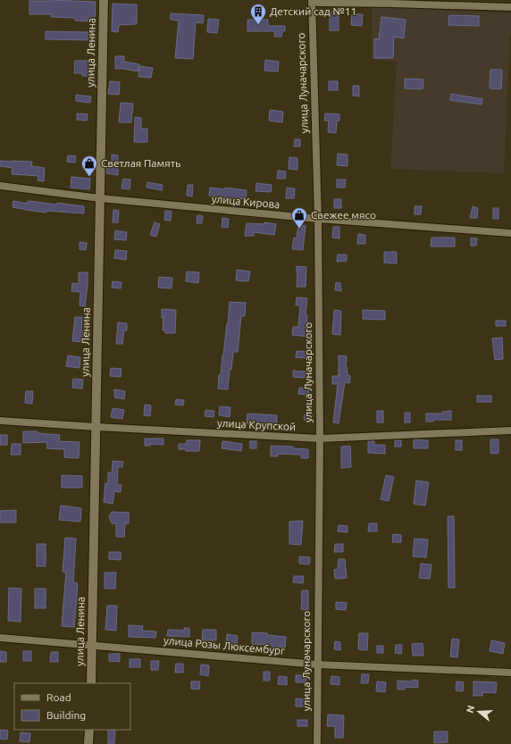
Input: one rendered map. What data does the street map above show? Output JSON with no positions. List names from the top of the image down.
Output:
{
  "streets": {
    "street": [
      "улица Ленина",
      "улица Луначарского",
      "улица Кирова",
      "улица Крупской",
      "улица Розы Люксембург"
    ]
  },
  "crossings": [
    ["улица Ленина", "улица Кирова"],
    ["улица Ленина", "улица Крупской"],
    ["улица Ленина", "улица Розы Люксембург"],
    ["улица Луначарского", "улица Кирова"],
    ["улица Луначарского", "улица Крупской"],
    ["улица Луначарского", "улица Розы Люксембург"]
  ],
  "places": {
    "building": ["Детский сад №11"],
    "shop": ["Светлая Память", "Свежее мясо"]
  },
  "legend": ["Road", "Building"],
  "north": "left"
}
